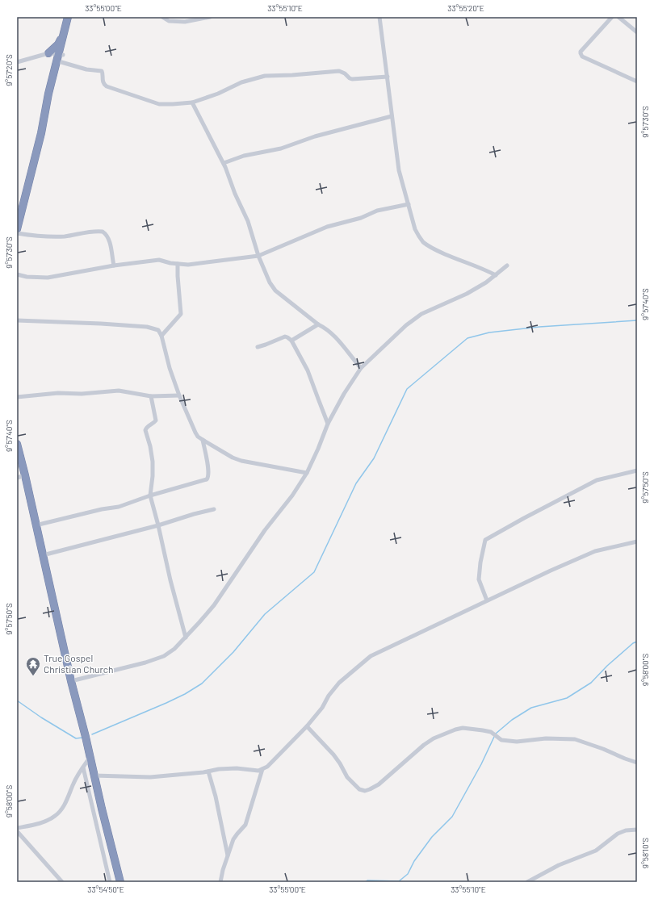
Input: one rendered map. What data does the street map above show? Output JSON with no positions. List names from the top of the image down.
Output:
{
  "places": {
    "temple": ["True Gospel Christian Church"]
  },
  "coordinates": [
    "33°55'00\"E",
    "33°55'10\"E",
    "33°55'20\"E",
    "9°57'20\"S",
    "9°57'30\"S",
    "9°57'40\"S",
    "9°57'50\"S",
    "9°58'00\"S",
    "9°58'10\"S",
    "33°54'50\"E"
  ]
}
